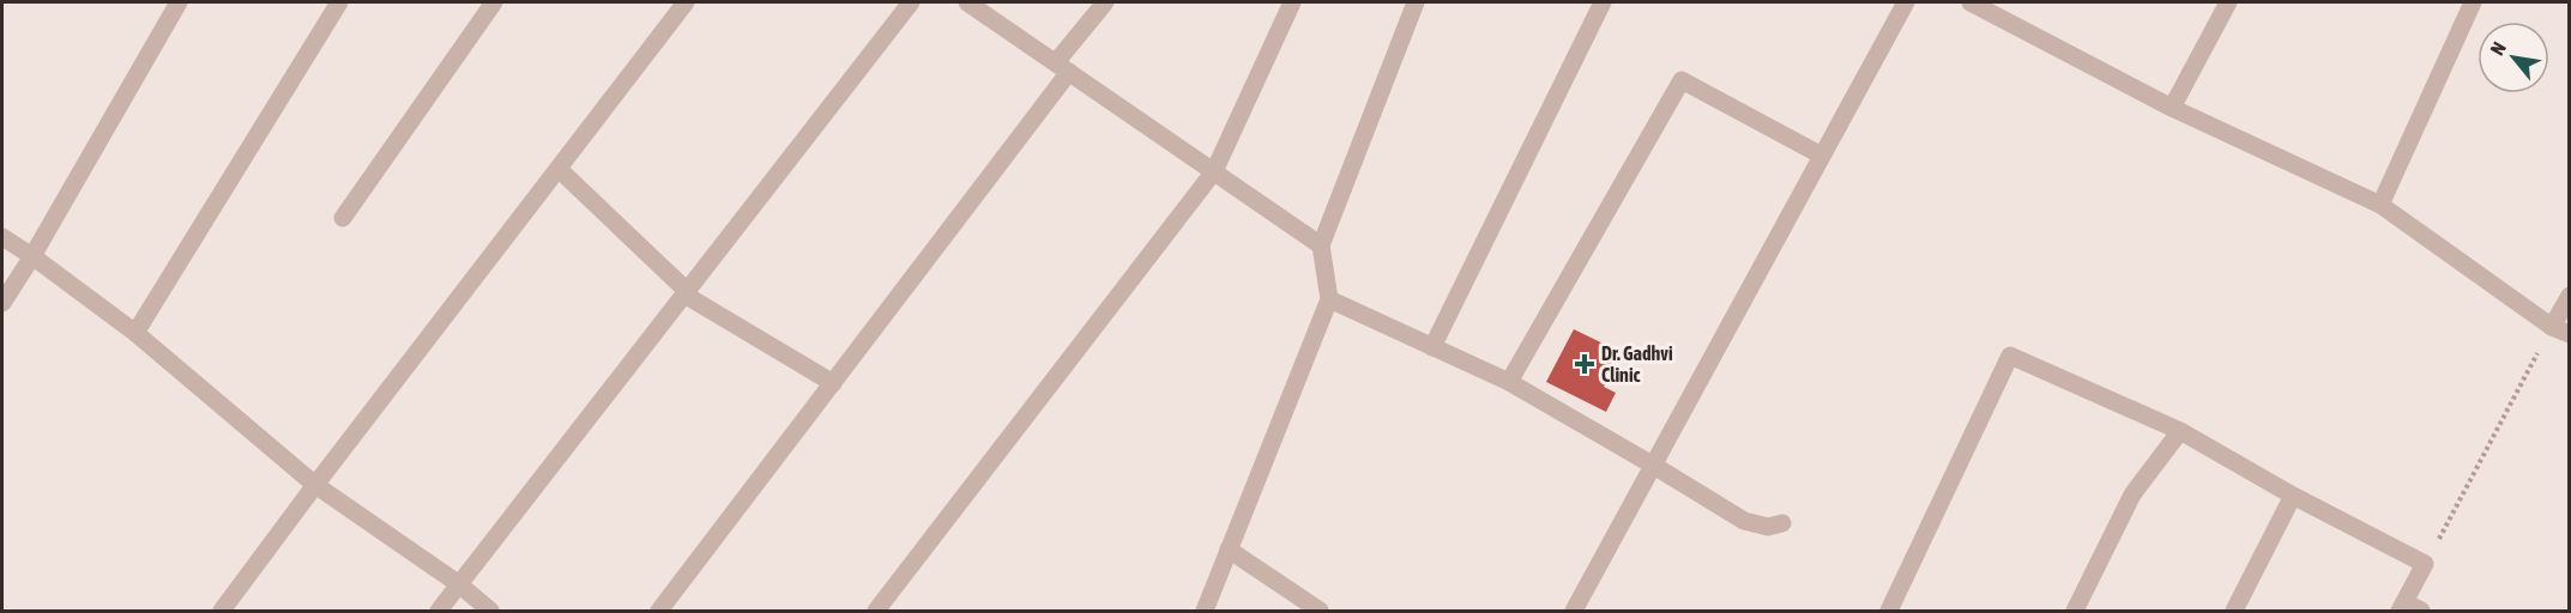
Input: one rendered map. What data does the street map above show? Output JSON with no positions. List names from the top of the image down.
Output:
{
  "places": {
    "health": ["Dr. Gadhvi Clinic"]
  },
  "north": "top left"
}
